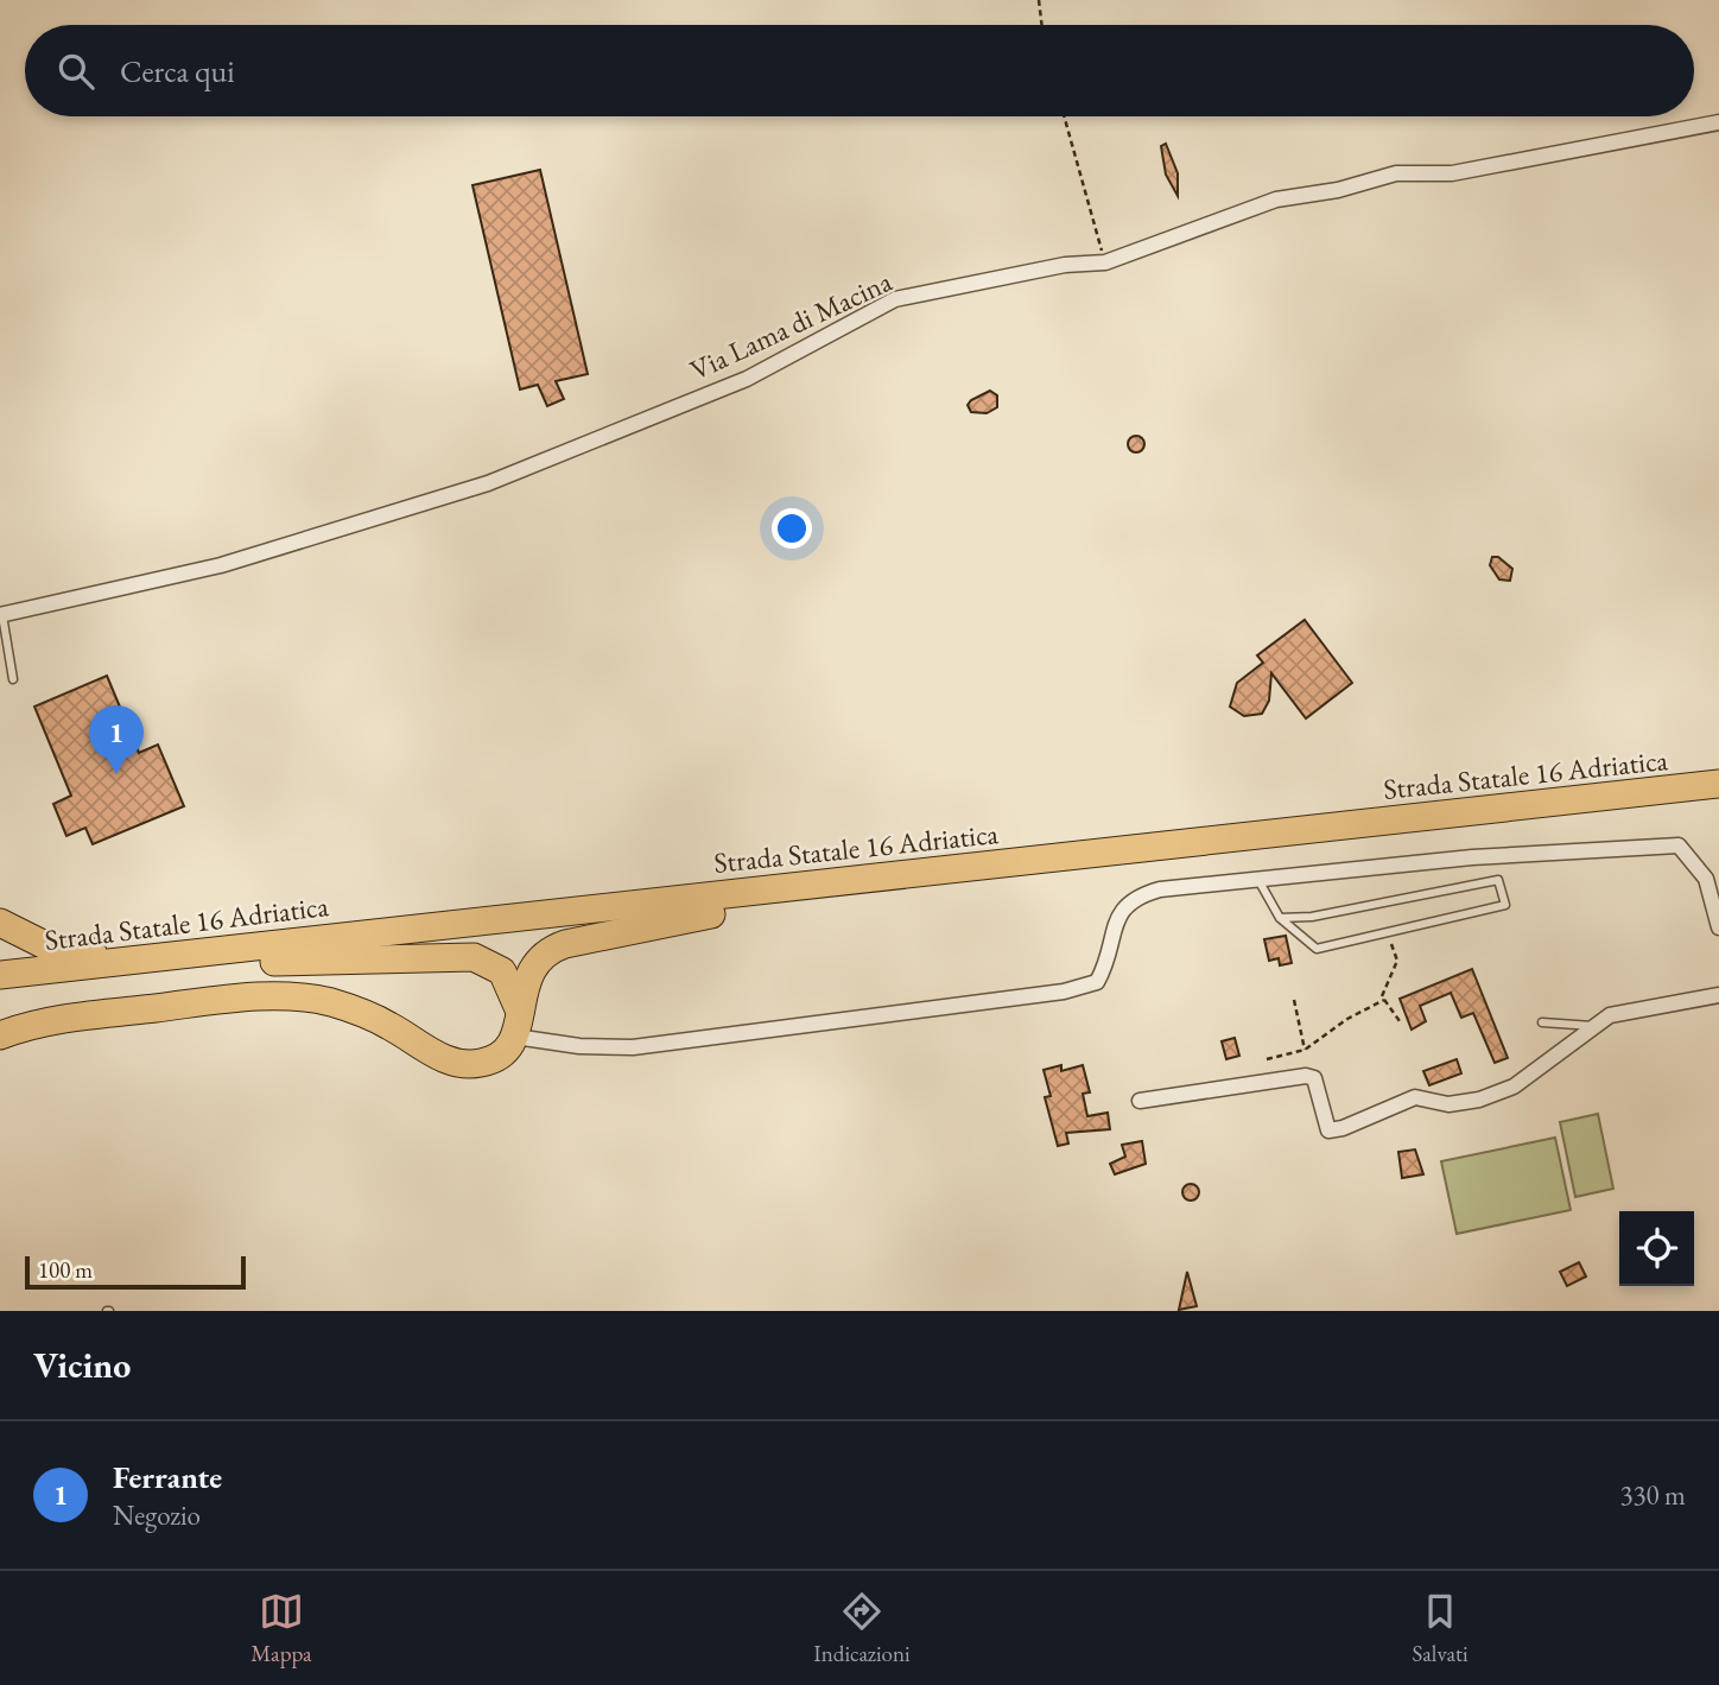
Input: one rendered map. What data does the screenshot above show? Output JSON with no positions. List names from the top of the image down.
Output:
{
  "streets": {
    "highway": ["Strada Statale 16 Adriatica"],
    "street": ["Via Lama di Macina"]
  },
  "scale_bar": "100 m",
  "page": {
    "search": "Cerca qui",
    "pins": "1",
    "scale": "100 m",
    "heading": "Vicino",
    "list": [
      {
        "mark": "1",
        "name": "Ferrante",
        "note": "Negozio",
        "value": "330 m"
      }
    ],
    "nav": ["Mappa", "Indicazioni", "Salvati"]
  }
}
